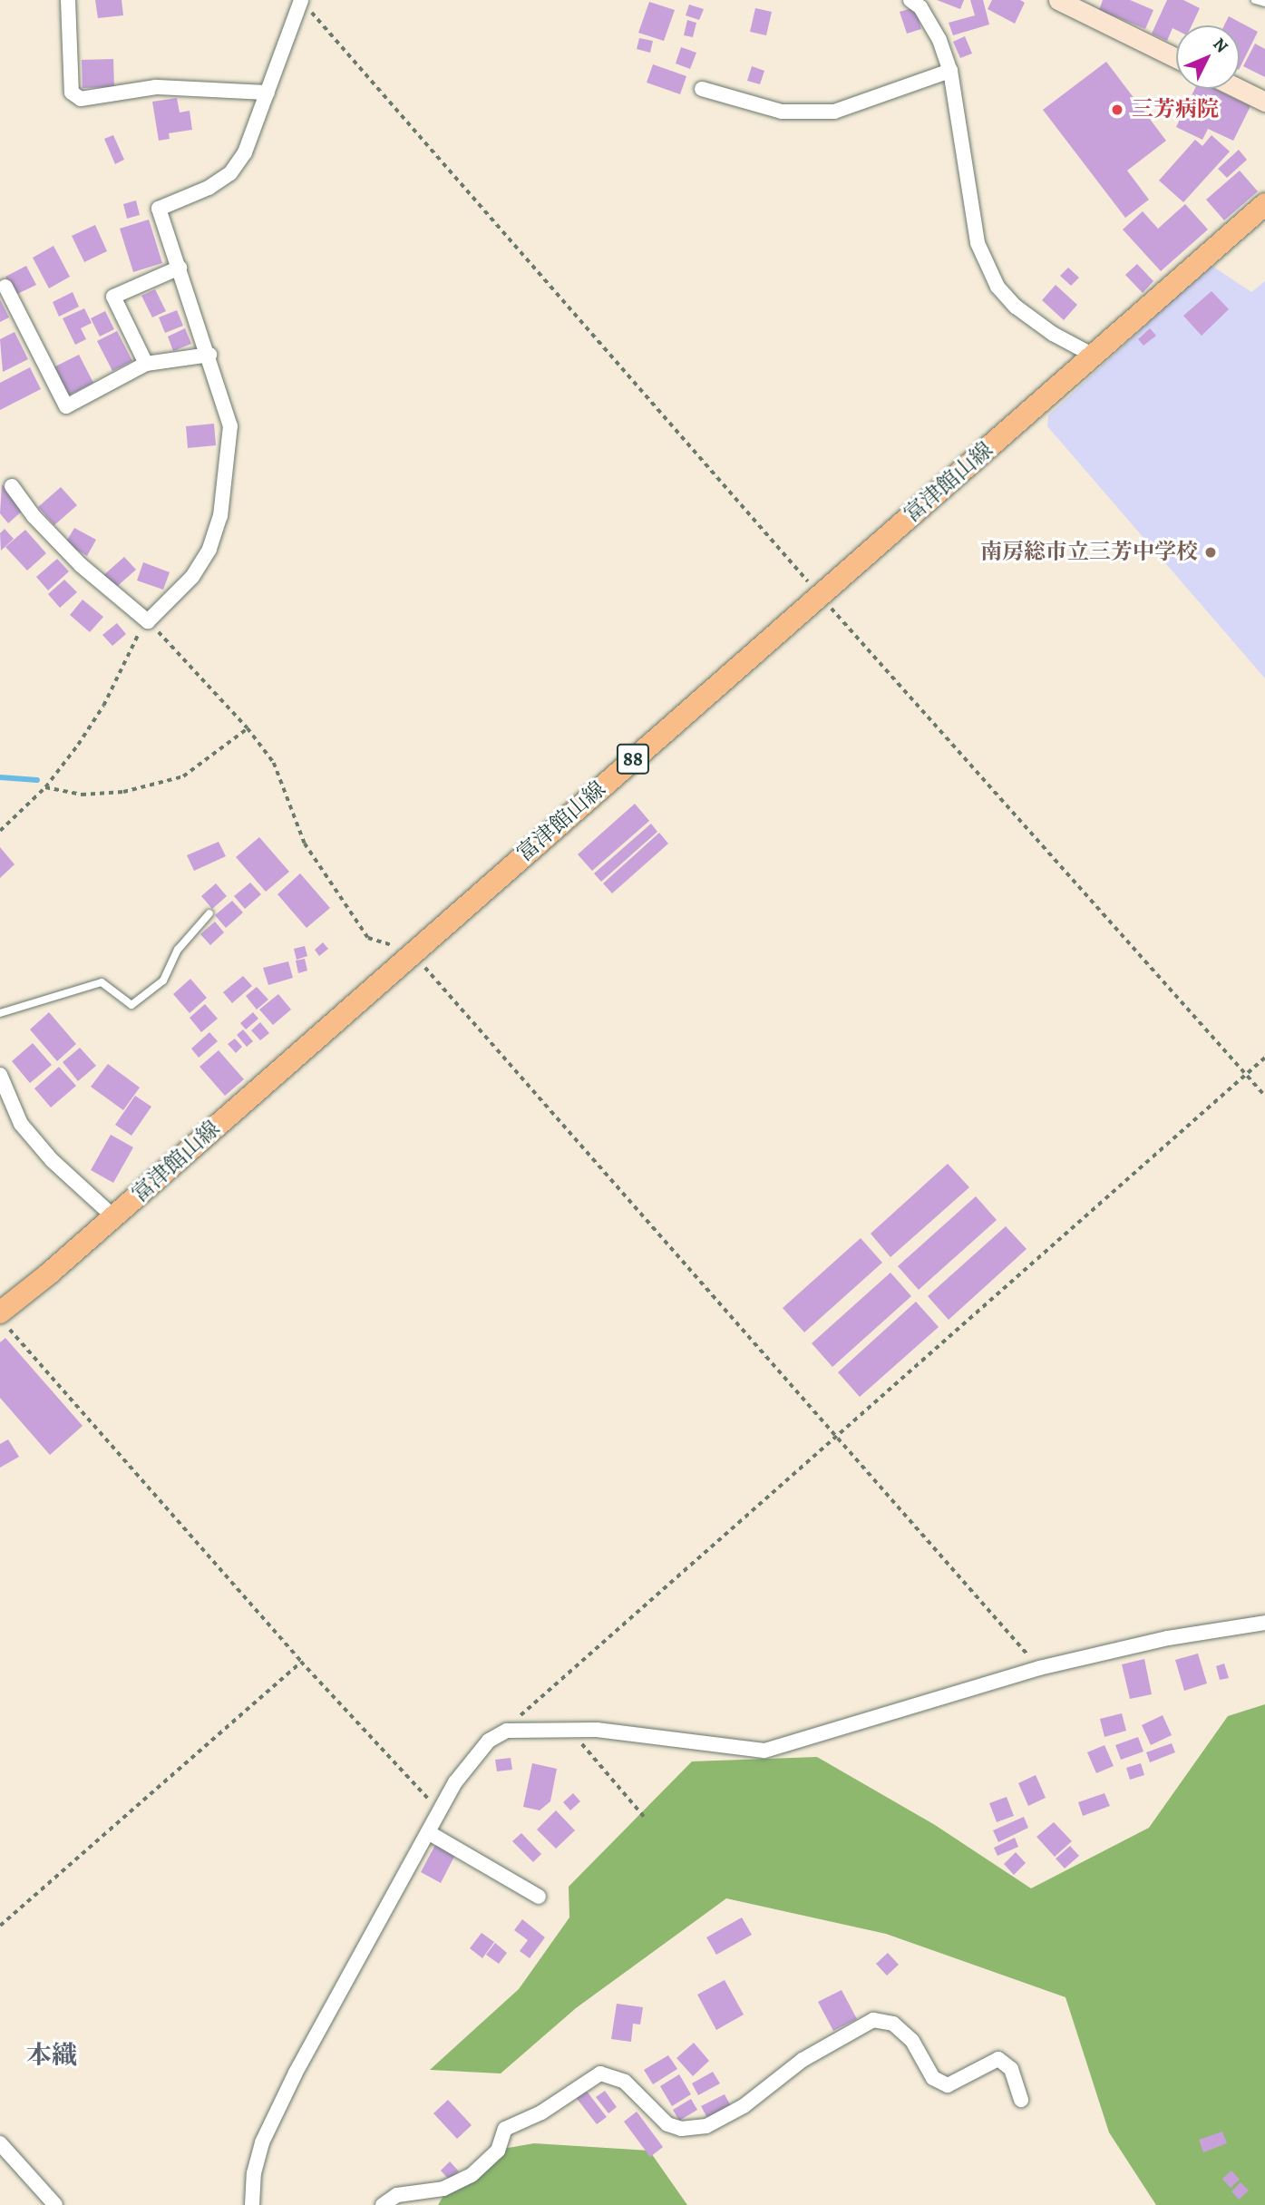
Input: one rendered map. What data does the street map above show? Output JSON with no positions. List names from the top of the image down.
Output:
{
  "streets": {
    "main road": ["富津館山線", "88"]
  },
  "districts": ["本織"],
  "places": ["三芳病院", "南房総市立三芳中学校"],
  "north": "top right"
}
